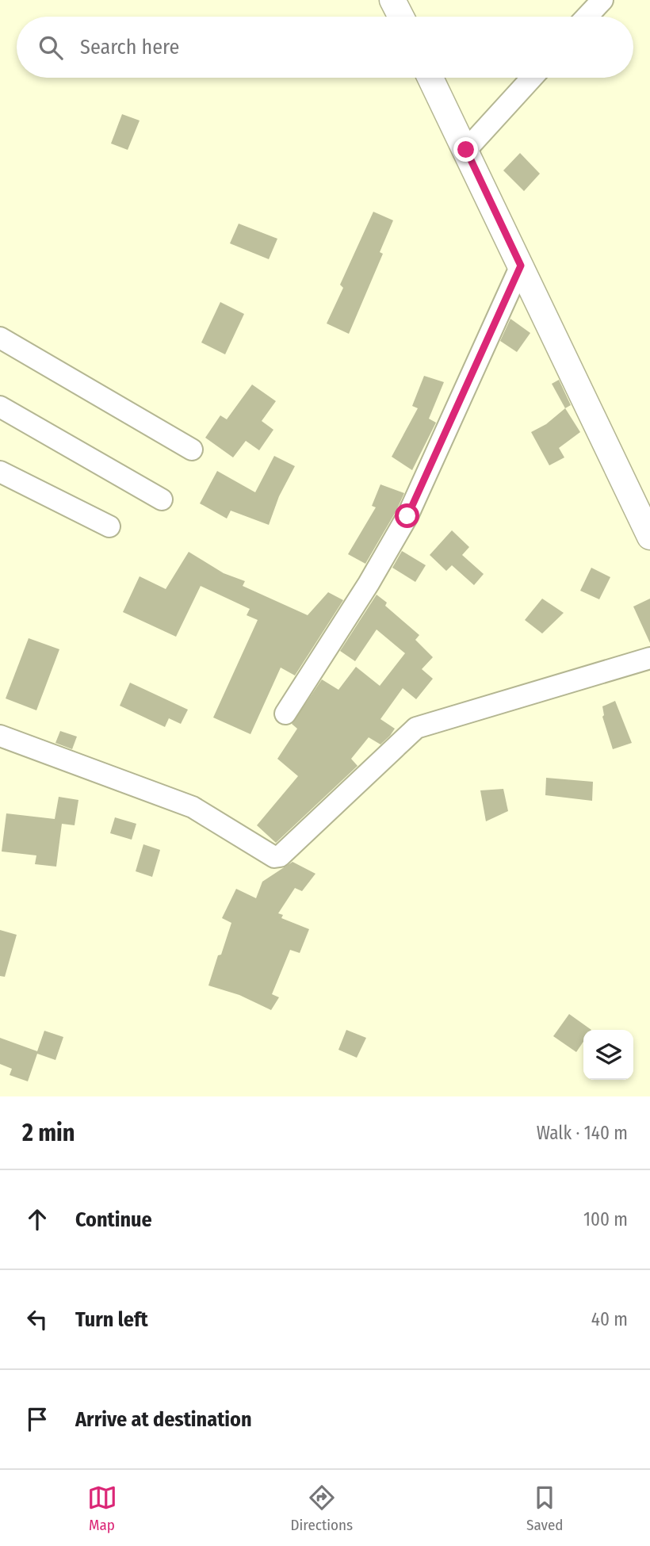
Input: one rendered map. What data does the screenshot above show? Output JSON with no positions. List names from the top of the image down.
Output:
{
  "page": {
    "search": "Search here",
    "heading": ["2 min", "Walk · 140 m"],
    "list": [
      ["Continue", "100 m"],
      ["Turn left", "40 m"],
      "Arrive at destination"
    ],
    "nav": ["Map", "Directions", "Saved"]
  }
}
